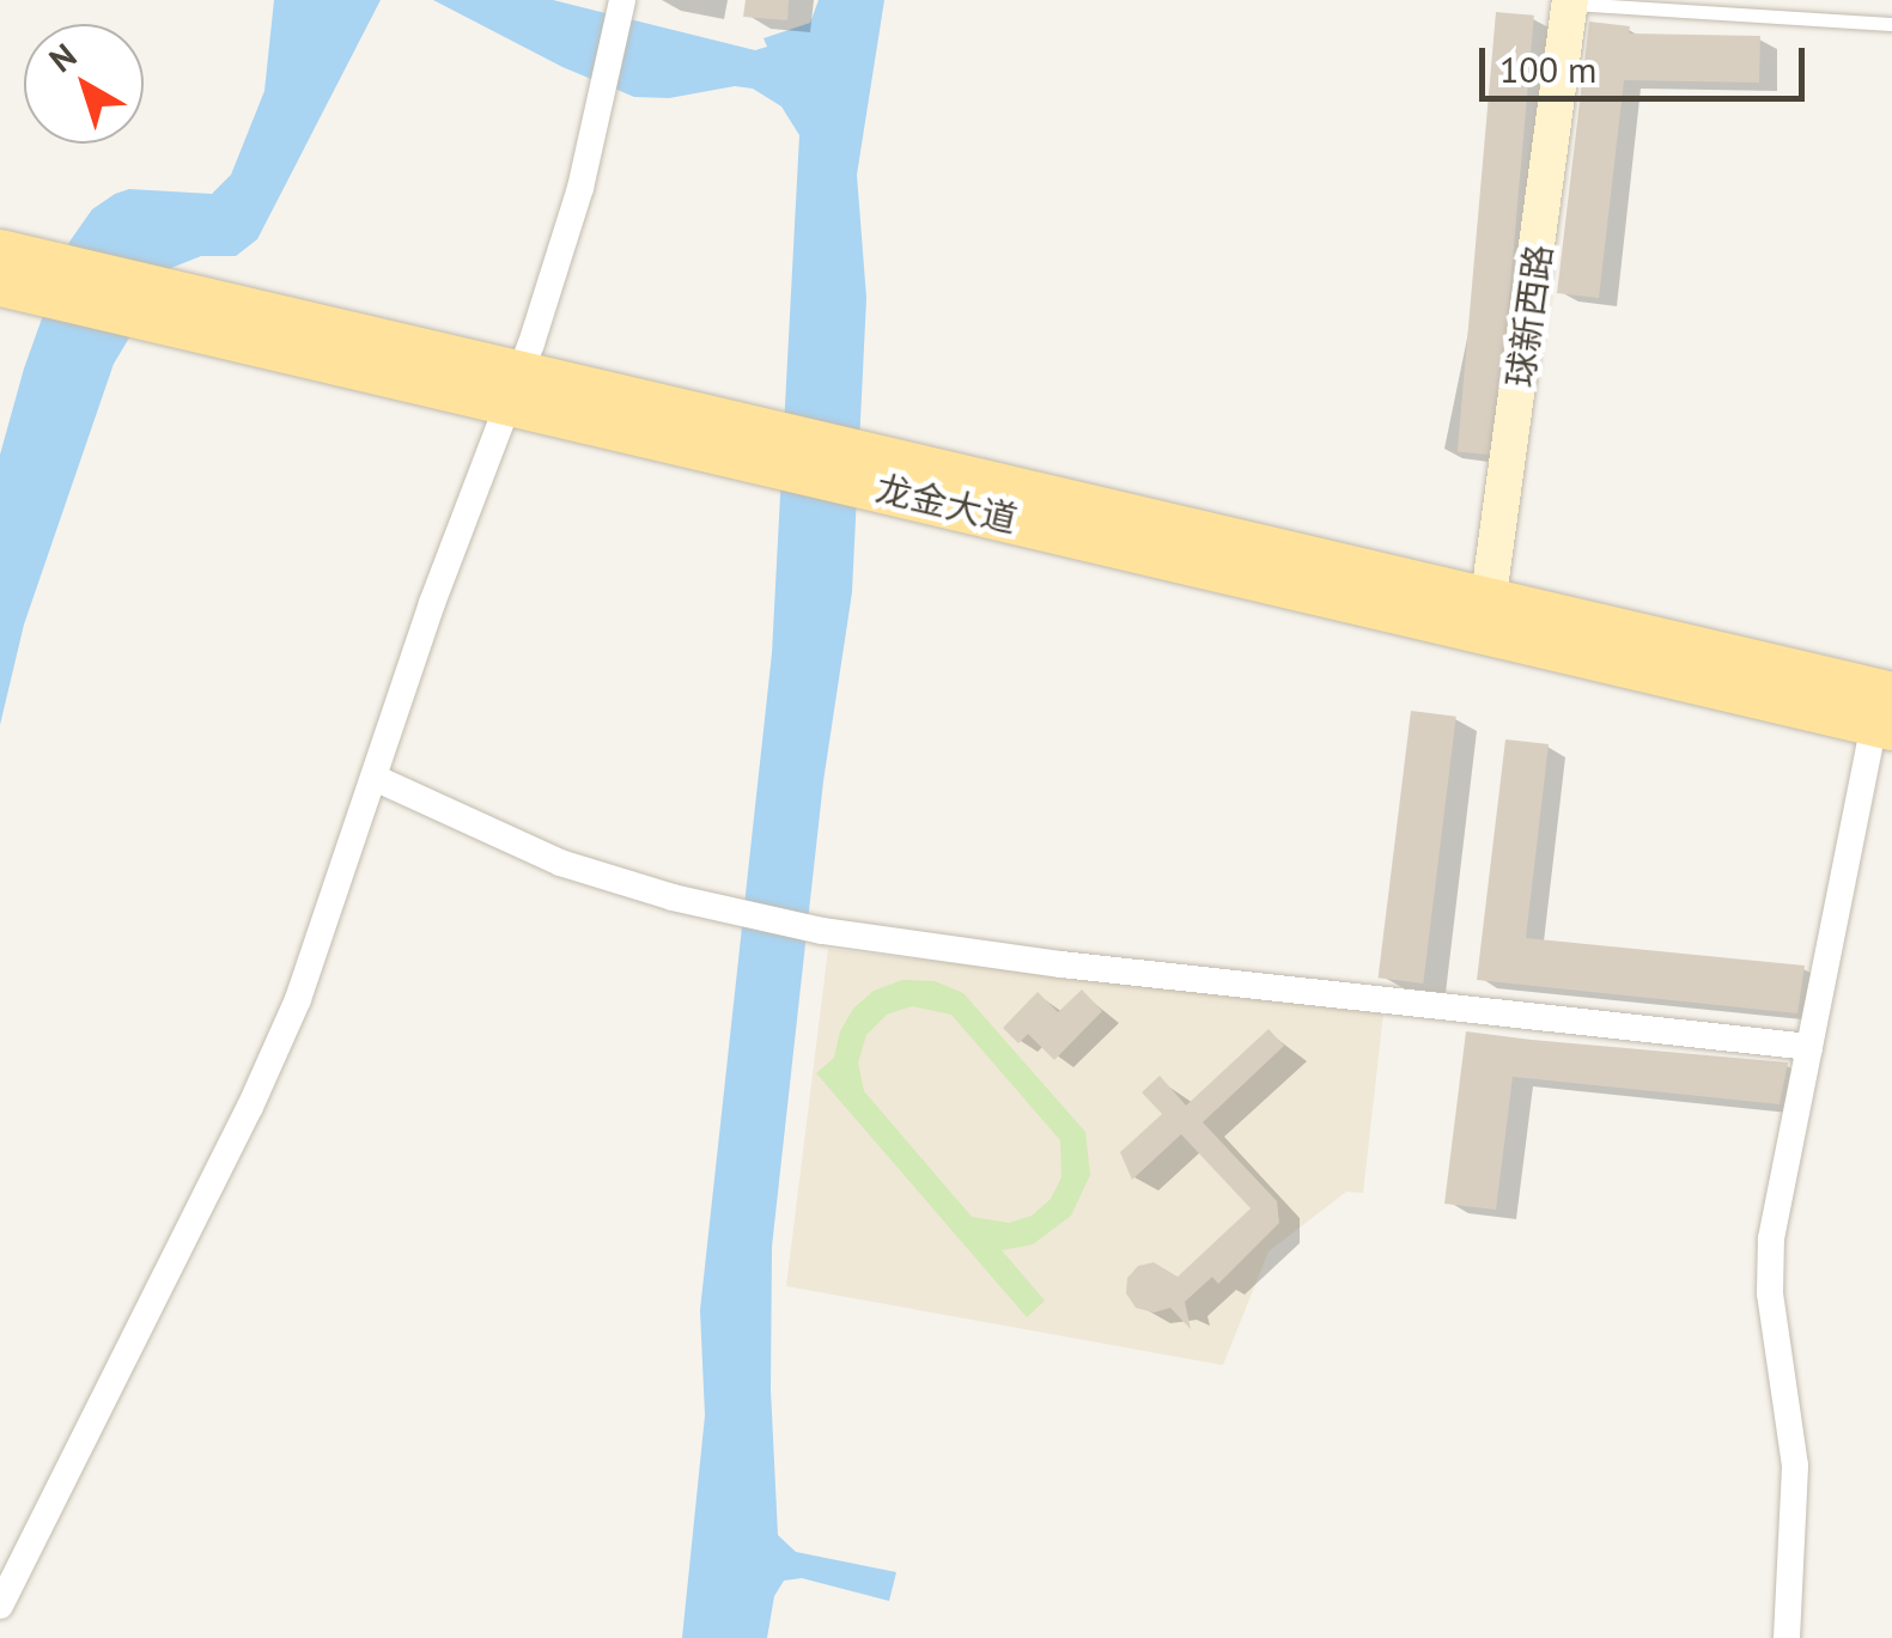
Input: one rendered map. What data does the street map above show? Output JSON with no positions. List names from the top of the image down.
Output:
{
  "streets": {
    "main road": ["龙金大道"],
    "street": ["球新西路"]
  },
  "crossings": [
    ["球新西路", "龙金大道"]
  ],
  "scale_bar": "100 m",
  "north": "top left"
}
